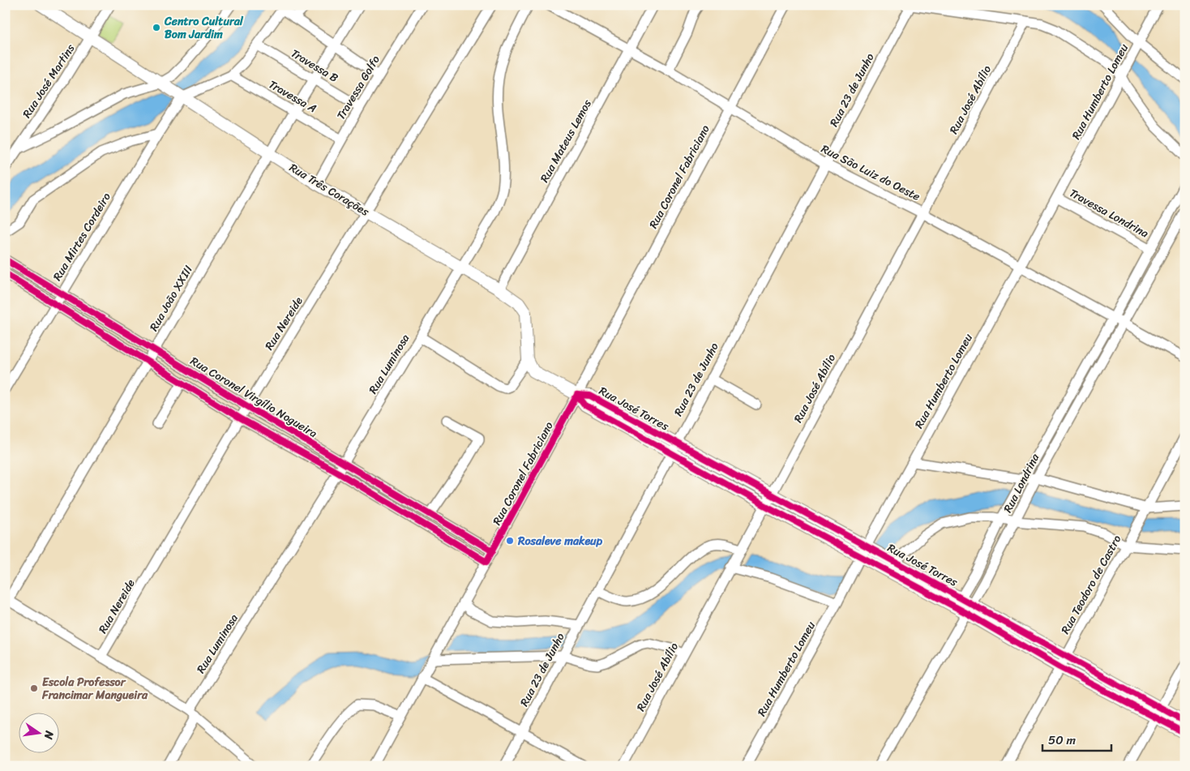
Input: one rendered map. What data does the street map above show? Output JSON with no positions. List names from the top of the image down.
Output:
{
  "streets": {
    "street": [
      "Travessa B",
      "Rua José Martins",
      "Travessa Golfo",
      "Rua 23 de Junho",
      "Rua Humberto Lomeu",
      "Travessa A",
      "Rua José Abílio",
      "Rua Mateus Lemos",
      "Rua São Luiz do Oeste",
      "Rua Coronel Fabriciano",
      "Rua Três Corações",
      "Travessa Londrina",
      "Rua Mirtes Cordeiro",
      "Rua João XXIII",
      "Rua Nereide",
      "Rua Luminosa",
      "Rua Coronel Virgílio Nogueira",
      "Rua José Torres",
      "Rua Londrina",
      "Rua Teodoro de Castro"
    ]
  },
  "crossings": [
    ["Travessa B", "Travessa Golfo"],
    ["Travessa B", "Rua João XXIII"],
    ["Rua José Martins", "Rua Três Corações"],
    ["Travessa Golfo", "Travessa A"],
    ["Travessa Golfo", "Rua Três Corações"],
    ["Rua 23 de Junho", "Rua São Luiz do Oeste"],
    ["Rua 23 de Junho", "Rua José Torres"],
    ["Rua Humberto Lomeu", "Rua São Luiz do Oeste"],
    ["Rua Humberto Lomeu", "Travessa Londrina"],
    ["Rua Humberto Lomeu", "Rua José Torres"],
    ["Travessa A", "Rua João XXIII"],
    ["Rua José Abílio", "Rua São Luiz do Oeste"],
    ["Rua José Abílio", "Rua José Torres"],
    ["Rua Mateus Lemos", "Rua São Luiz do Oeste"],
    ["Rua Mateus Lemos", "Rua Três Corações"],
    ["Rua São Luiz do Oeste", "Rua Coronel Fabriciano"],
    ["Rua São Luiz do Oeste", "Rua Londrina"],
    ["Rua Coronel Fabriciano", "Rua Coronel Virgílio Nogueira"],
    ["Rua Coronel Fabriciano", "Rua José Torres"],
    ["Rua Três Corações", "Rua Mirtes Cordeiro"],
    ["Rua Três Corações", "Rua João XXIII"],
    ["Rua Três Corações", "Rua Nereide"],
    ["Rua Três Corações", "Rua Luminosa"],
    ["Travessa Londrina", "Rua Londrina"],
    ["Rua Mirtes Cordeiro", "Rua Coronel Virgílio Nogueira"],
    ["Rua João XXIII", "Rua Coronel Virgílio Nogueira"],
    ["Rua Nereide", "Rua Coronel Virgílio Nogueira"],
    ["Rua Luminosa", "Rua Coronel Virgílio Nogueira"],
    ["Rua José Torres", "Rua Londrina"],
    ["Rua José Torres", "Rua Teodoro de Castro"]
  ],
  "places": ["Centro Cultural Bom Jardim", "Rosaleve makeup", "Escola Professor Francimar Mangueira"],
  "scale_bar": "50 m",
  "north": "right"
}
